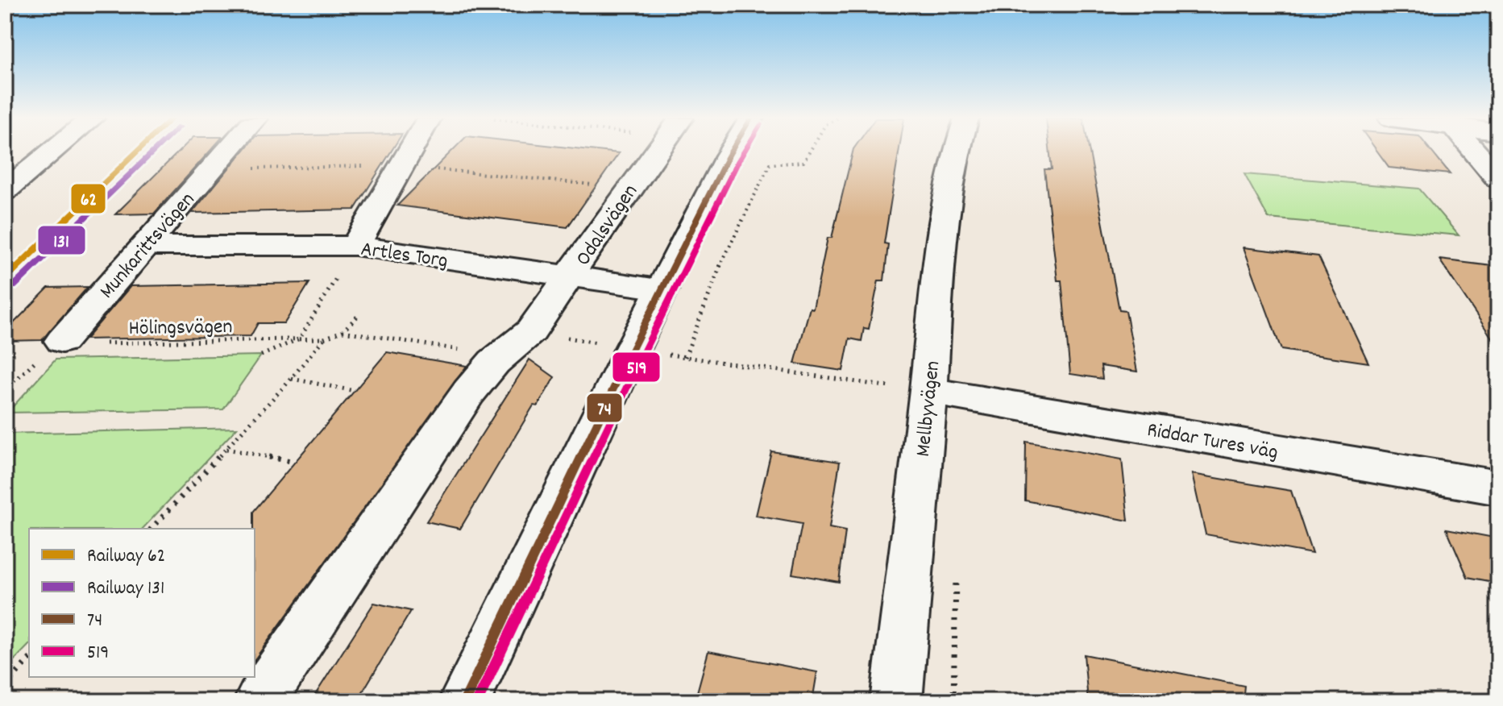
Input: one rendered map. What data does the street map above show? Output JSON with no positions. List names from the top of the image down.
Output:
{
  "streets": {
    "street": [
      "Odalsvägen",
      "Munkarittsvägen",
      "Artles Torg",
      "Mellbyvägen",
      "Riddar Tures väg"
    ],
    "path": ["Hölingsvägen"]
  },
  "crossings": [
    ["Odalsvägen", "Artles Torg"],
    ["Munkarittsvägen", "Artles Torg"],
    ["Munkarittsvägen", "Hölingsvägen"],
    ["Mellbyvägen", "Riddar Tures väg"]
  ],
  "lines": [
    "rail line 62",
    "rail line 131",
    "transit line 74",
    "transit line 519"
  ],
  "legend": [
    "Railway 62",
    "Railway 131",
    "74",
    "519"
  ]
}
